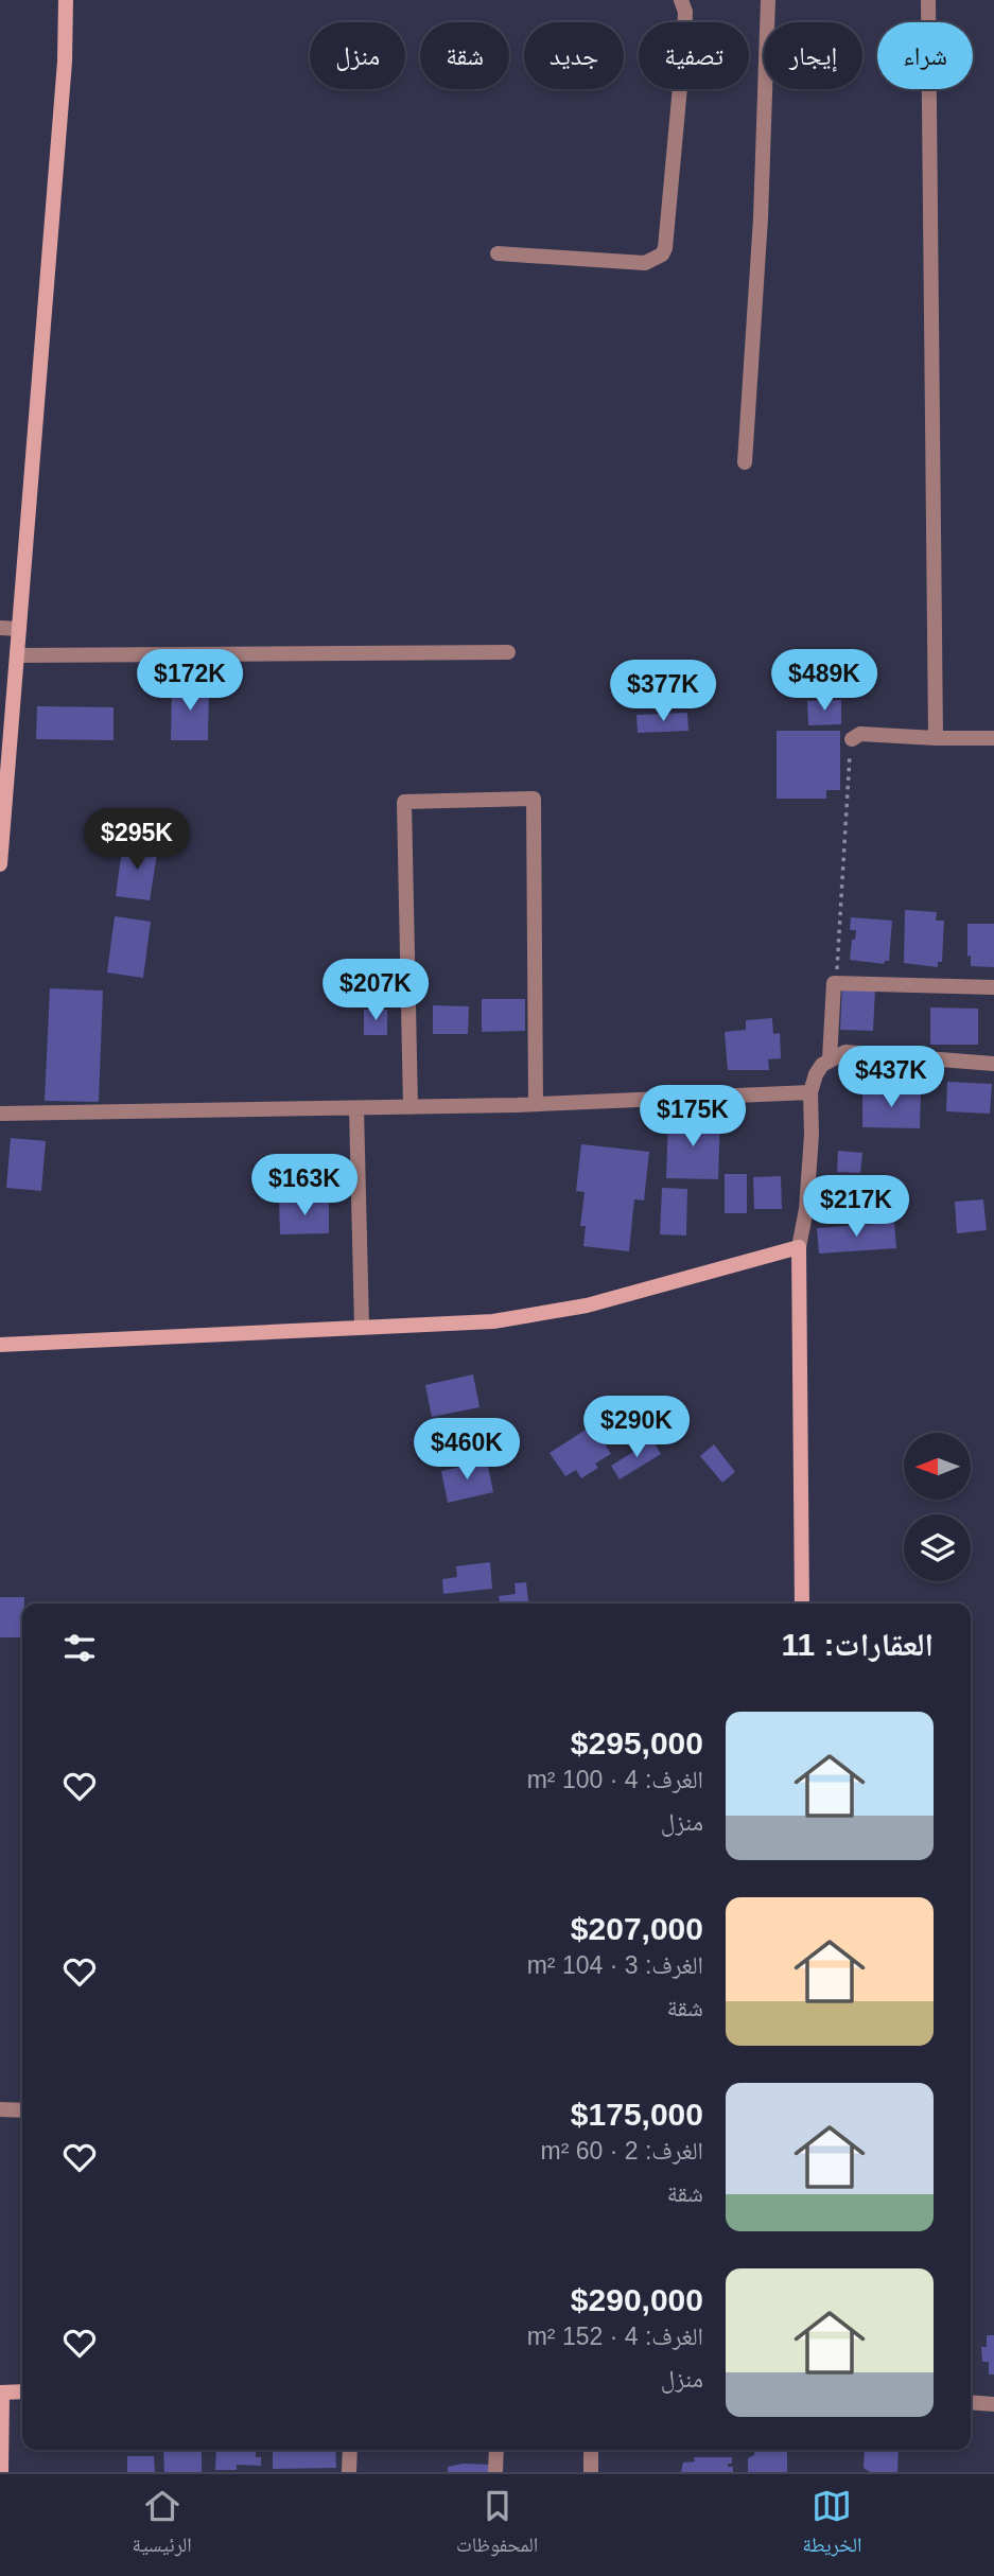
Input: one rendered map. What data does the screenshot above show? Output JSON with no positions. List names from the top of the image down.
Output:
{
  "north": "left",
  "page": {
    "chip": [
      "شراء",
      "إيجار",
      "تصفية",
      "جديد",
      "شقة",
      "منزل"
    ],
    "price": [
      "$172K",
      "$489K",
      "$377K",
      "$295K",
      "$207K",
      "$437K",
      "$175K",
      "$163K",
      "$217K",
      "$290K",
      "$460K"
    ],
    "heading": "العقارات: 11",
    "list": [
      {
        "name": "$295,000",
        "note": "الغرف: 4 · 100 m² · منزل"
      },
      {
        "name": "$207,000",
        "note": "الغرف: 3 · 104 m² · شقة"
      },
      {
        "name": "$175,000",
        "note": "الغرف: 2 · 60 m² · شقة"
      },
      {
        "name": "$290,000",
        "note": "الغرف: 4 · 152 m² · منزل"
      }
    ],
    "tabs": ["الخريطة", "المحفوظات", "الرئيسية"]
  }
}
